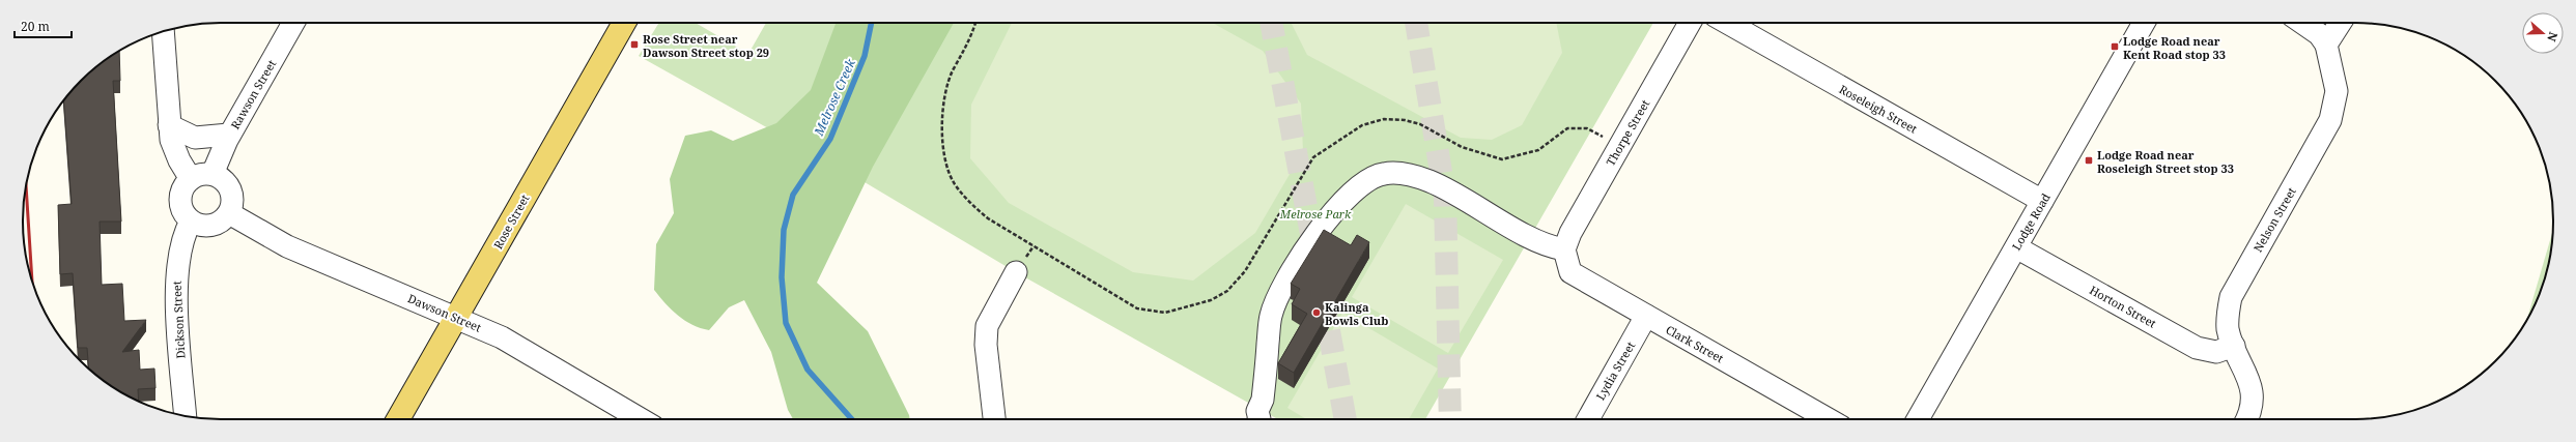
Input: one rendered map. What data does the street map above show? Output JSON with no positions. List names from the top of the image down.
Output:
{
  "streets": {
    "main road": ["Rose Street"],
    "street": [
      "Rawson Street",
      "Roseleigh Street",
      "Thorpe Street",
      "Nelson Street",
      "Lodge Road",
      "Horton Street",
      "Dawson Street",
      "Dickson Street",
      "Clark Street",
      "Lydia Street"
    ]
  },
  "crossings": [
    ["Rawson Street", "Dawson Street"],
    ["Rawson Street", "Dickson Street"],
    ["Roseleigh Street", "Lodge Road"],
    ["Thorpe Street", "Clark Street"],
    ["Nelson Street", "Horton Street"],
    ["Rose Street", "Dawson Street"],
    ["Lodge Road", "Horton Street"],
    ["Dawson Street", "Dickson Street"],
    ["Clark Street", "Lydia Street"]
  ],
  "water": ["Melrose Creek"],
  "parks": ["Melrose Park"],
  "places": {
    "transit": ["Rose Street near Dawson Street stop 29", "Lodge Road near Kent Road stop 33", "Lodge Road near Roseleigh Street stop 33"],
    "other": ["Kalinga Bowls Club"]
  },
  "scale_bar": "20 m",
  "north": "right"
}
